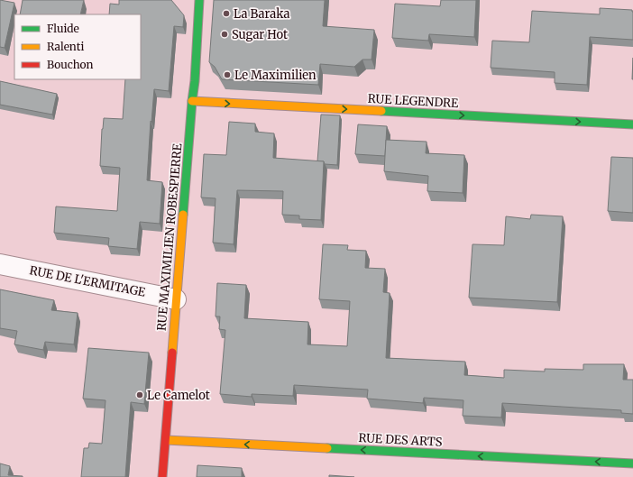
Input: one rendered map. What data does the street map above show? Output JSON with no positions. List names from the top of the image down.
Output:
{
  "streets": {
    "street": [
      "RUE LEGENDRE",
      "RUE MAXIMILIEN ROBESPIERRE",
      "RUE DE L'ERMITAGE",
      "RUE DES ARTS"
    ]
  },
  "crossings": [
    ["RUE LEGENDRE", "RUE MAXIMILIEN ROBESPIERRE"],
    ["RUE MAXIMILIEN ROBESPIERRE", "RUE DE L'ERMITAGE"],
    ["RUE MAXIMILIEN ROBESPIERRE", "RUE DES ARTS"]
  ],
  "one_way": ["RUE LEGENDRE", "RUE DES ARTS"],
  "places": [
    "La Baraka",
    "Sugar Hot",
    "Le Maximilien",
    "Le Camelot"
  ],
  "legend": ["Fluide", "Ralenti", "Bouchon"]
}
